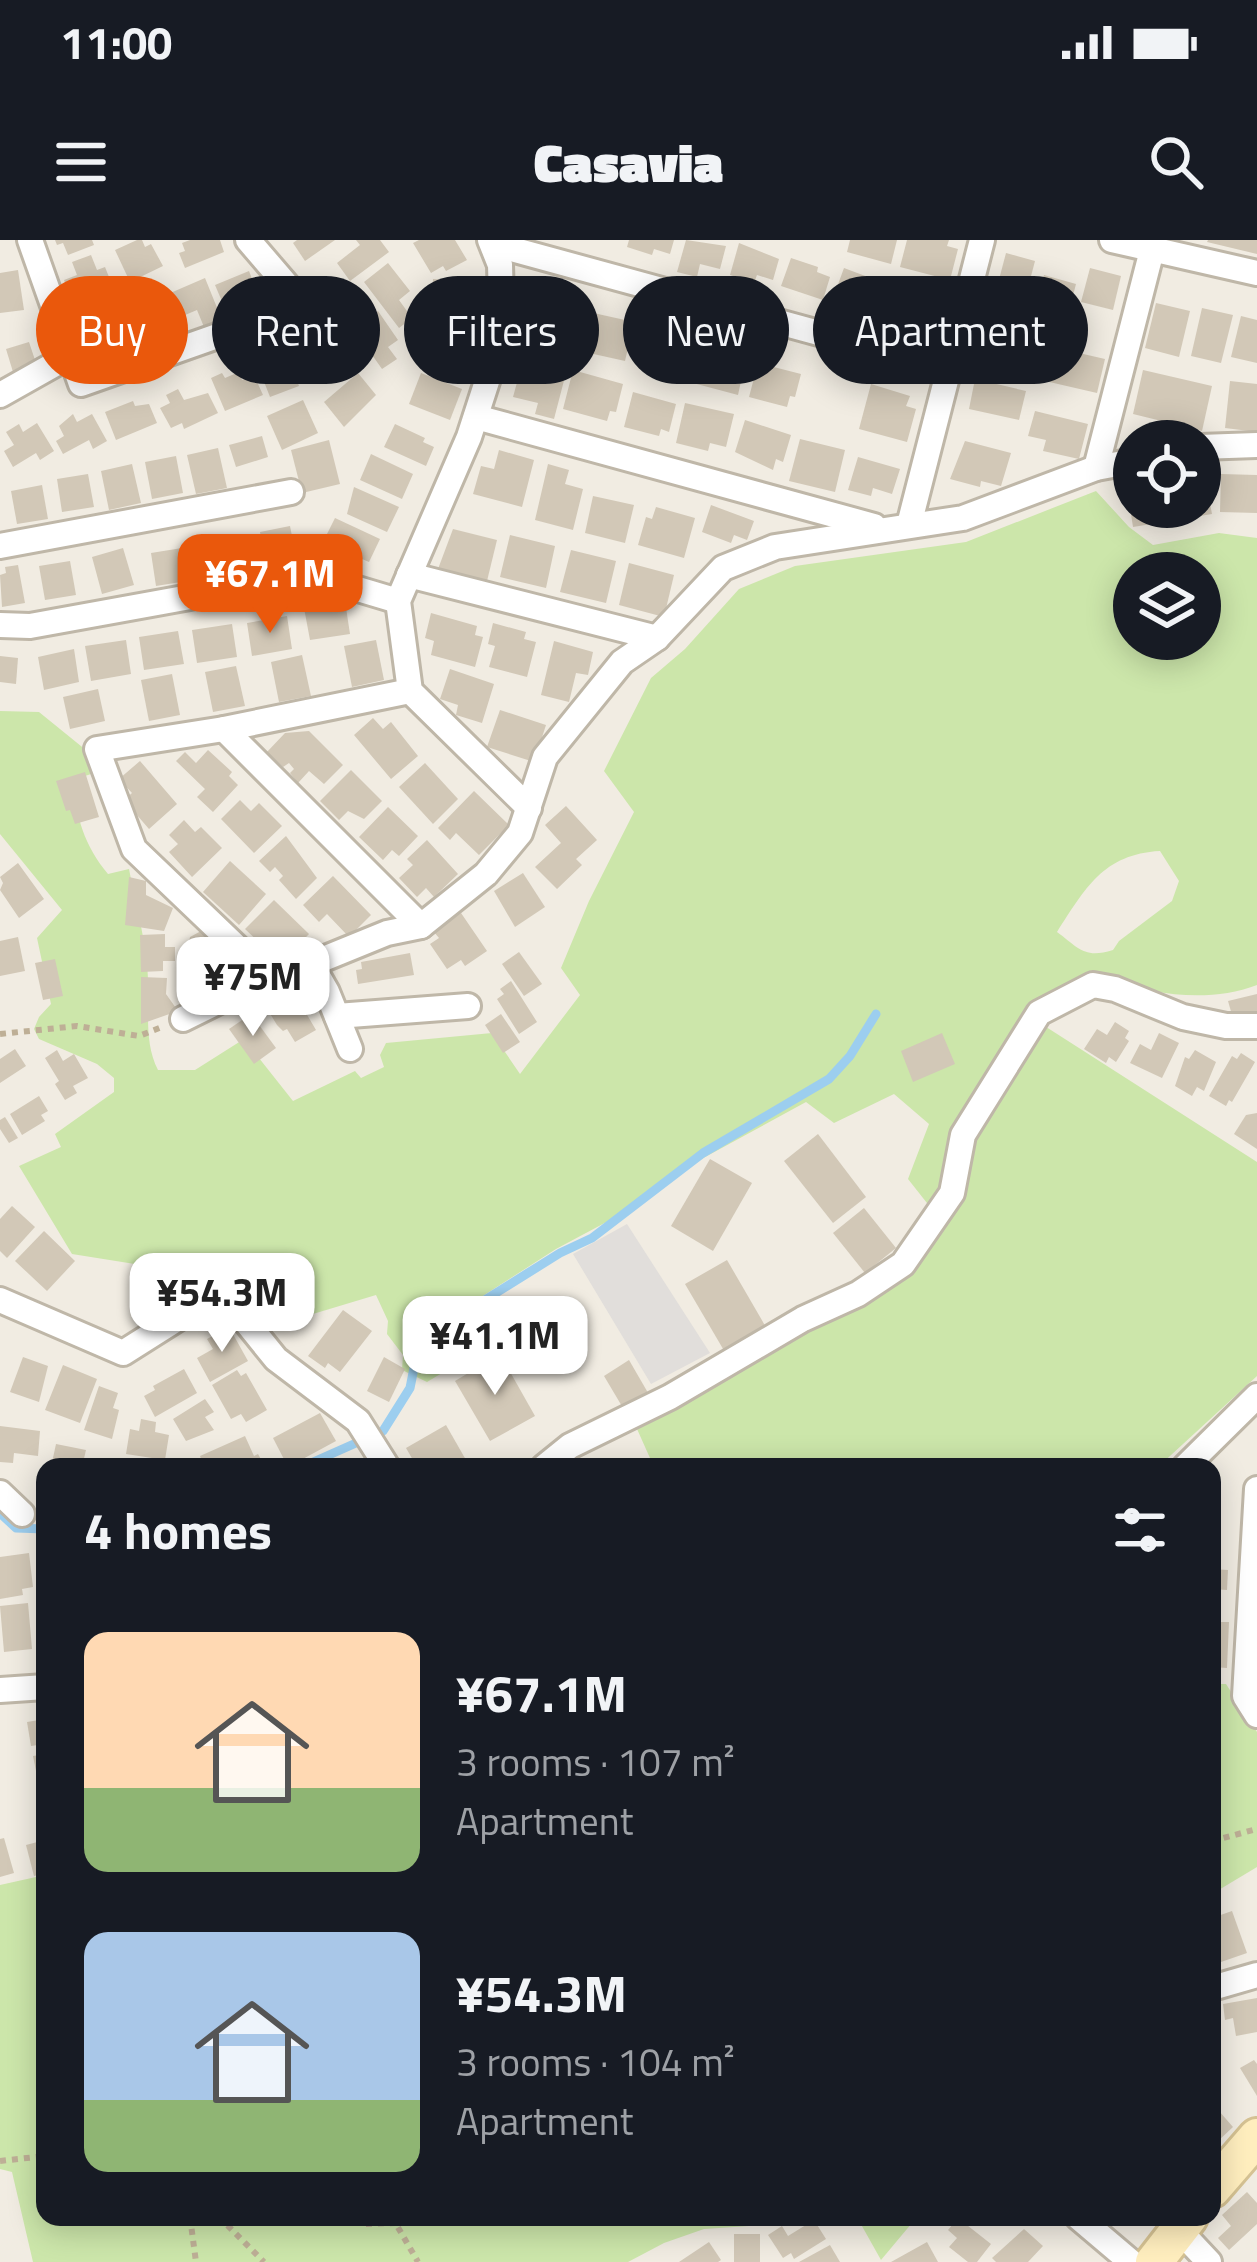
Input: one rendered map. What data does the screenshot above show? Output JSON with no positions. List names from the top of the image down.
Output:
{
  "page": {
    "status": "11:00",
    "header": "Casavia",
    "chip": [
      "Buy",
      "Rent",
      "Filters",
      "New",
      "Apartment"
    ],
    "price": [
      "¥67.1M",
      "¥75M",
      "¥54.3M",
      "¥41.1M"
    ],
    "heading": "4 homes",
    "list": [
      {
        "name": "¥67.1M",
        "note": "3 rooms · 107 m² · Apartment"
      },
      {
        "name": "¥54.3M",
        "note": "3 rooms · 104 m² · Apartment"
      }
    ]
  }
}
